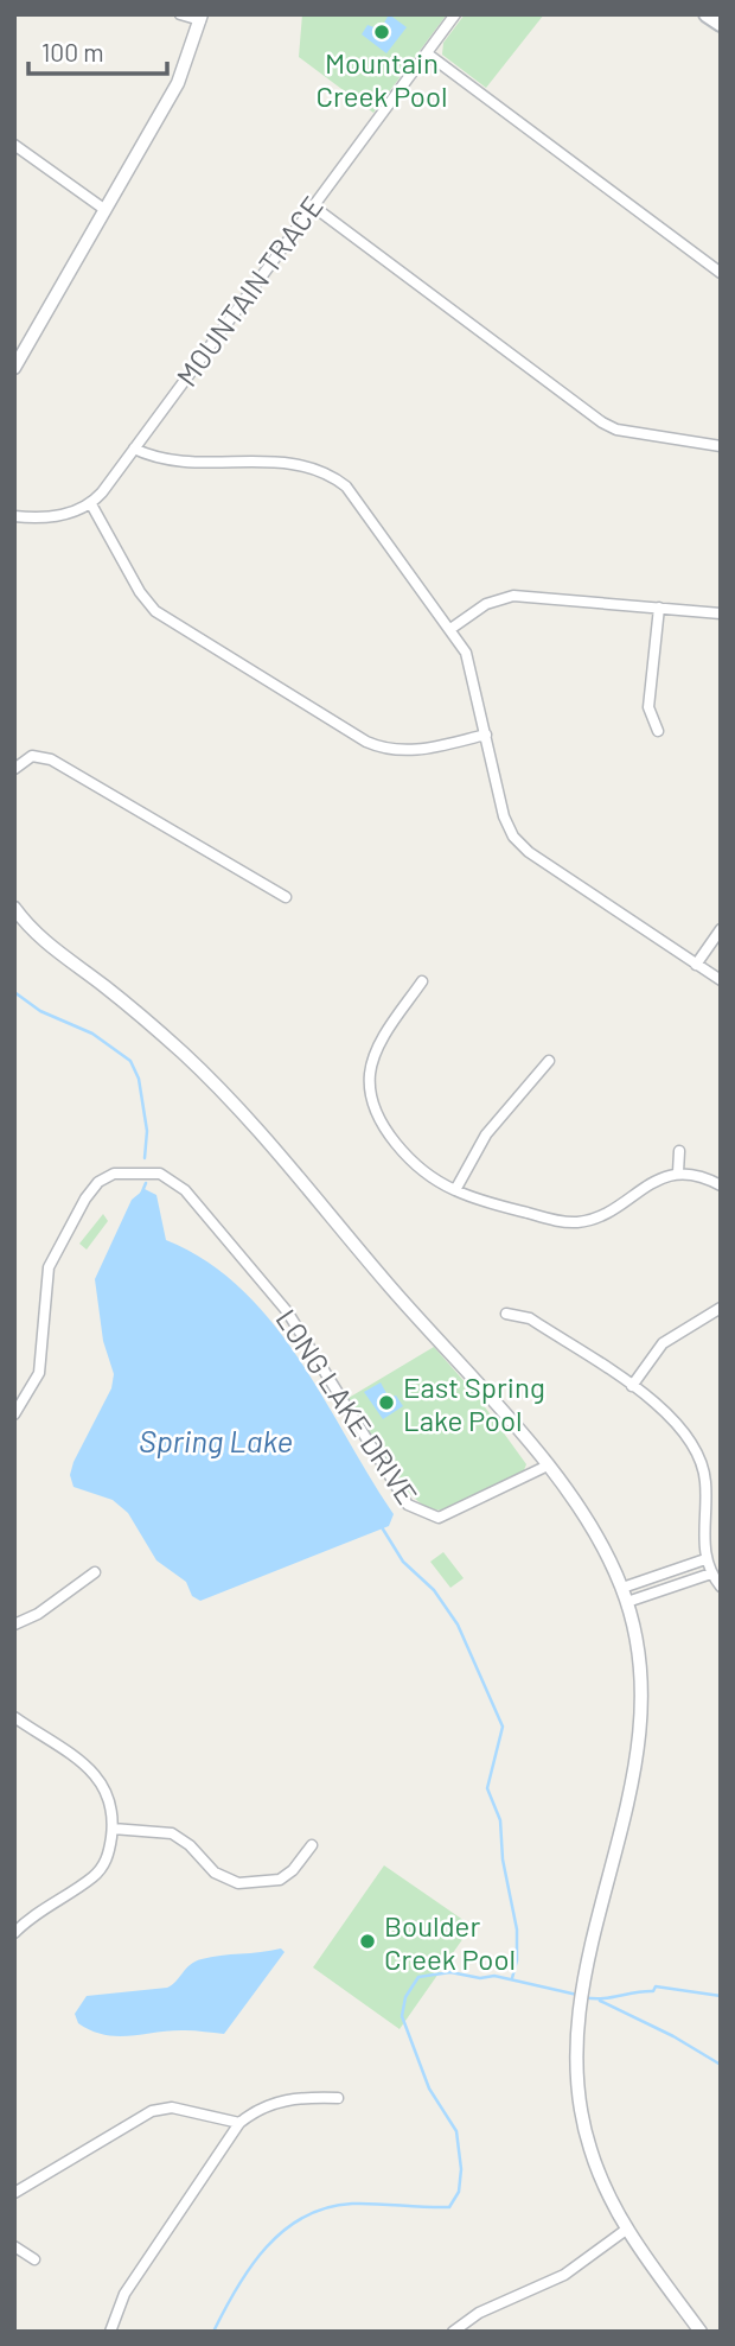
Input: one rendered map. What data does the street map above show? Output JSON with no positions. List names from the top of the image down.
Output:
{
  "streets": {
    "street": ["MOUNTAIN TRACE", "LONG LAKE DRIVE"]
  },
  "water": ["Spring Lake"],
  "places": ["Mountain Creek Pool", "East Spring Lake Pool", "Boulder Creek Pool"],
  "scale_bar": "100 m"
}
